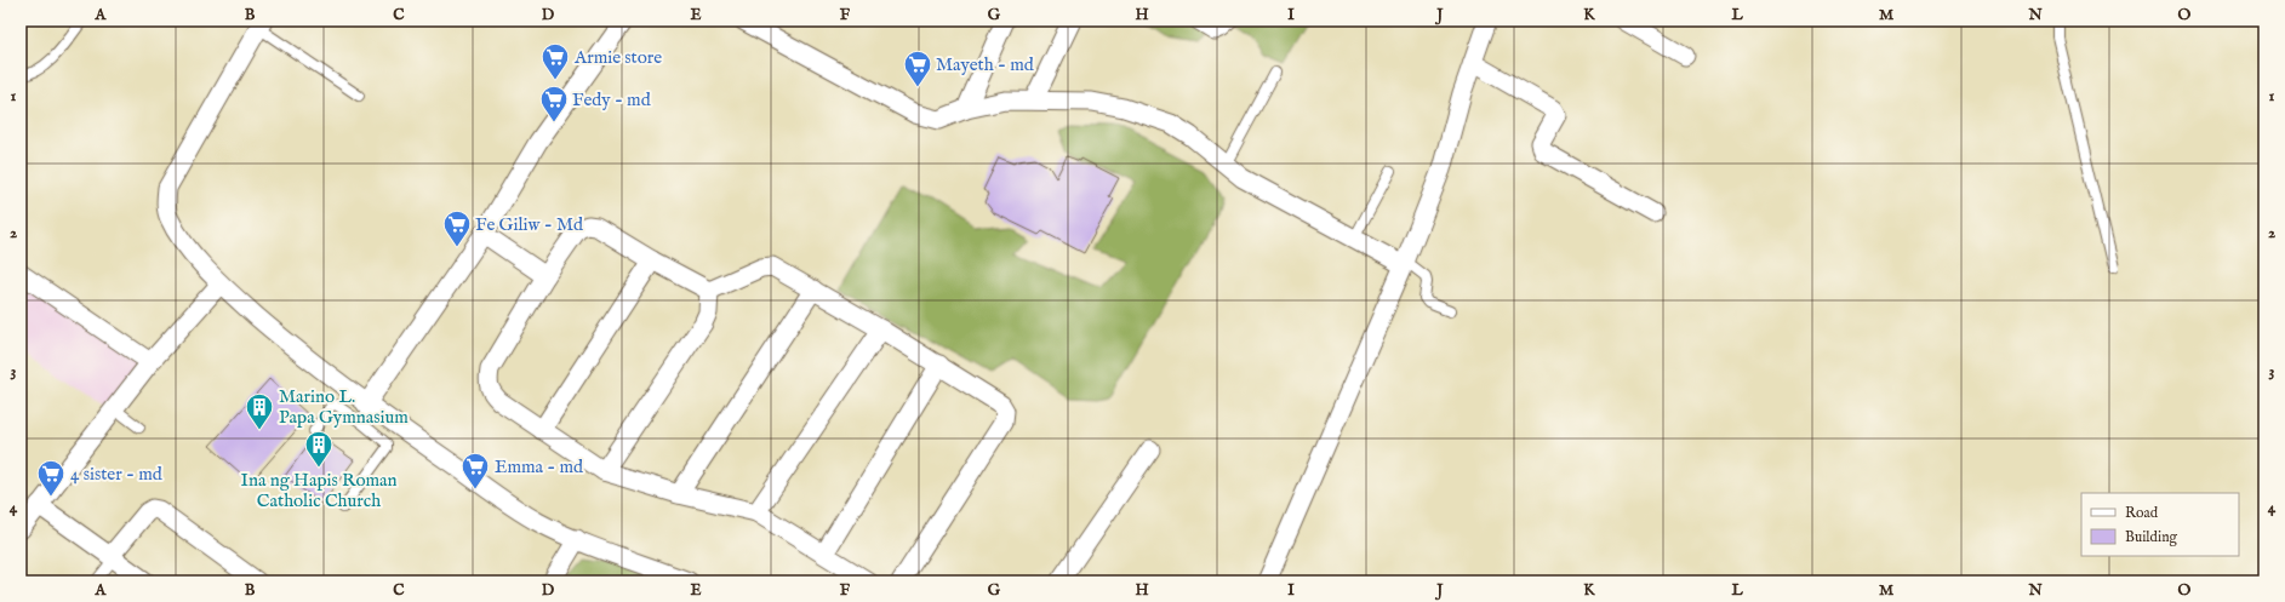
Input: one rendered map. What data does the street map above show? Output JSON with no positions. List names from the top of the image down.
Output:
{
  "places": {
    "supermarket": [
      "Armie store",
      "Mayeth - md",
      "Fedy - md",
      "Fe Giliw - Md",
      "Emma - md",
      "4 sister - md"
    ],
    "building": ["Marino L. Papa Gymnasium", "Ina ng Hapis Roman Catholic Church"]
  },
  "legend": ["Road", "Building"],
  "grid": {
    "columns": [
      "A",
      "B",
      "C",
      "D",
      "E",
      "F",
      "G",
      "H",
      "I",
      "J",
      "K",
      "L",
      "M",
      "N",
      "O"
    ],
    "rows": [
      "1",
      "2",
      "3",
      "4"
    ]
  }
}
